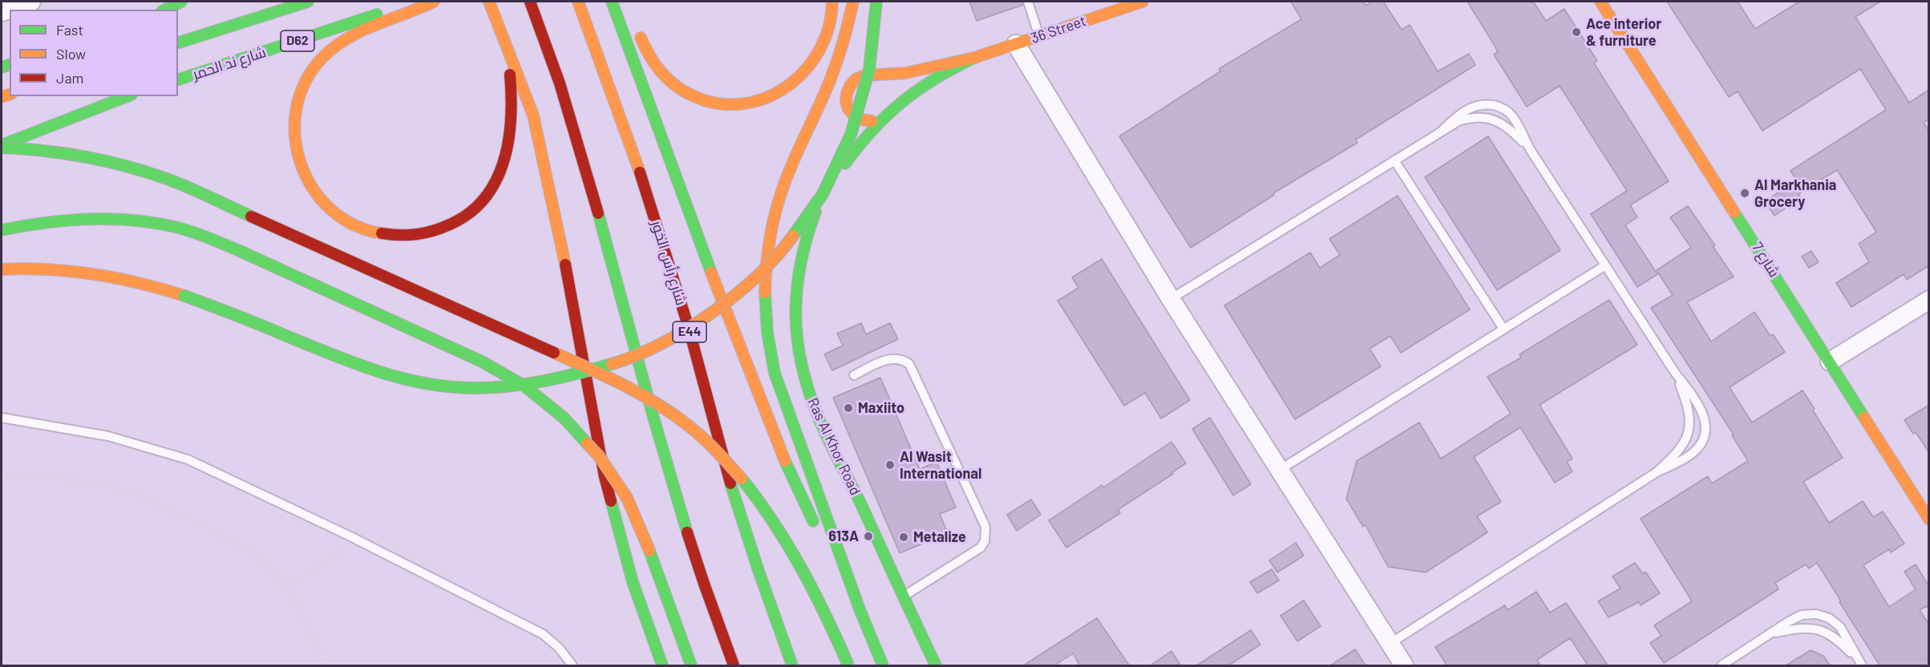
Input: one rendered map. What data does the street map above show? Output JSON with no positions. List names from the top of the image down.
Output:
{
  "streets": {
    "main road": [
      "36 Street",
      "D62",
      "شارع ند الحمر",
      "شارع 7",
      "شارع رأس الخور",
      "E44",
      "Ras Al Khor Road"
    ]
  },
  "crossings": [
    ["36 Street", "Ras Al Khor Road"]
  ],
  "places": [
    "Ace interior & furniture",
    "Al Markhania Grocery",
    "Maxiito",
    "Al Wasit International",
    "613A",
    "Metalize"
  ],
  "legend": ["Fast", "Slow", "Jam"]
}
